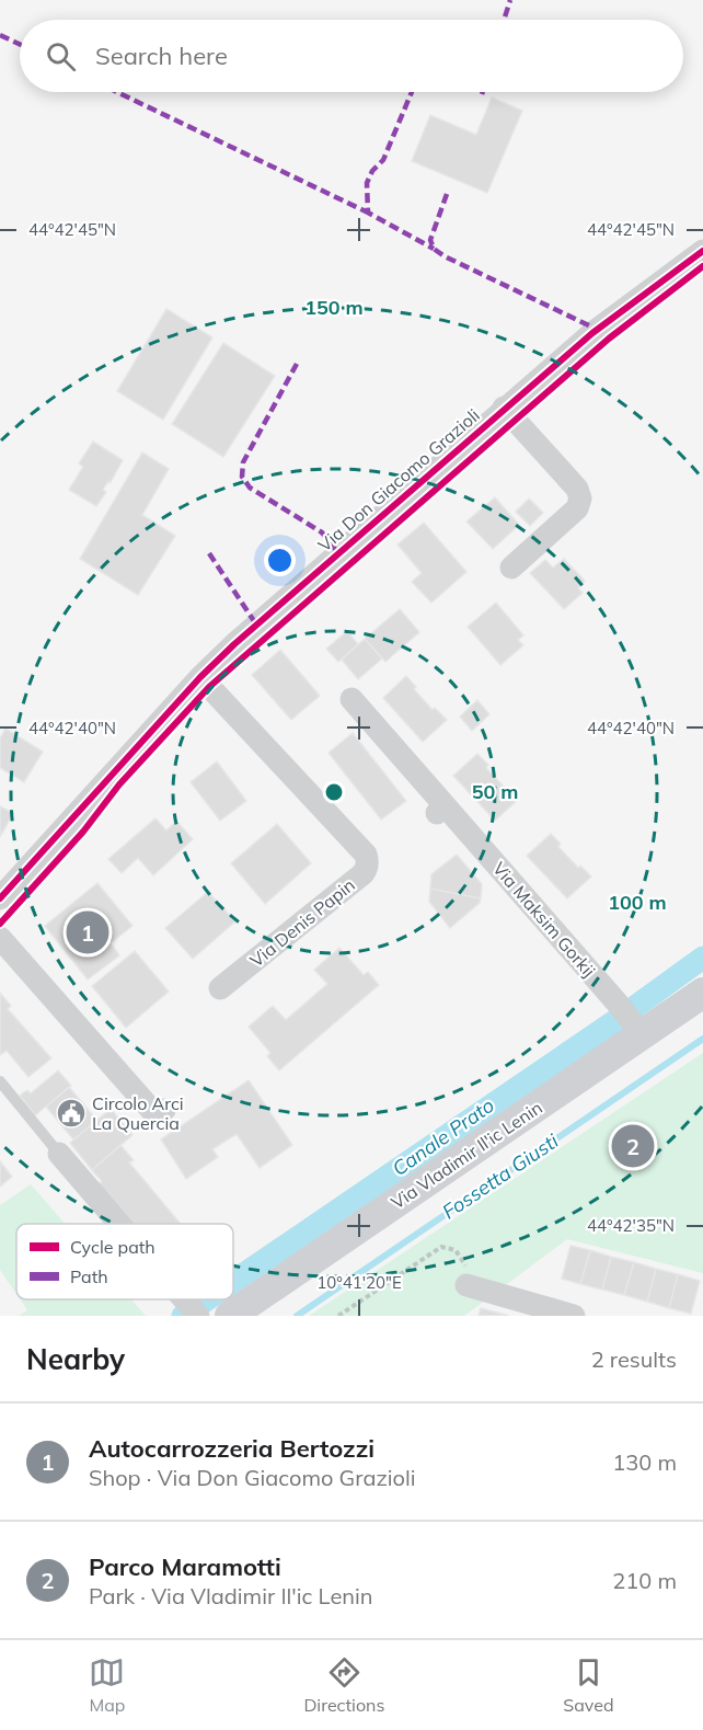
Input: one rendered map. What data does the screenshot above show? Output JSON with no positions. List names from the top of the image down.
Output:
{
  "streets": {
    "main road": ["Via Vladimir Il'ic Lenin"],
    "street": ["Via Don Giacomo Grazioli", "Via Maksim Gorkij", "Via Denis Papin"]
  },
  "crossings": [
    ["Via Don Giacomo Grazioli", "Via Denis Papin"],
    ["Via Maksim Gorkij", "Via Vladimir Il'ic Lenin"]
  ],
  "water": ["Canale Prato", "Fossetta Giusti"],
  "places": {
    "public building": ["Circolo Arci La Quercia"]
  },
  "legend": ["Cycle path", "Path"],
  "page": {
    "search": "Search here",
    "pins": ["1", "2"],
    "heading": ["Nearby", "2 results"],
    "list": [
      {
        "mark": "1",
        "name": "Autocarrozzeria Bertozzi",
        "note": "Shop · Via Don Giacomo Grazioli",
        "value": "130 m"
      },
      {
        "mark": "2",
        "name": "Parco Maramotti",
        "note": "Park · Via Vladimir Il'ic Lenin",
        "value": "210 m"
      }
    ],
    "nav": ["Map", "Directions", "Saved"]
  },
  "coordinates": [
    "44°42'45\"N",
    "44°42'40\"N",
    "44°42'35\"N",
    "10°41'20\"E"
  ],
  "rings": ["150 m", "50 m", "100 m"]
}
